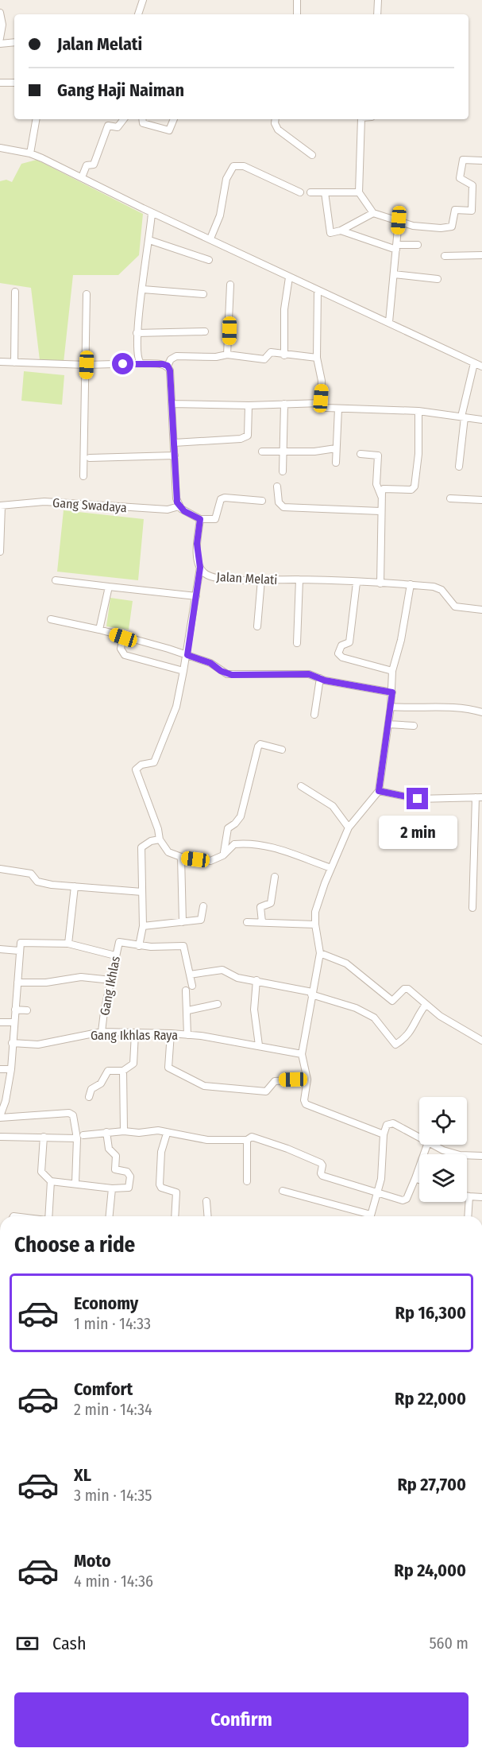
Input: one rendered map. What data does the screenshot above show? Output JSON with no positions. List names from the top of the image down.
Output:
{
  "streets": {
    "street": [
      "Gang Swadaya",
      "Jalan Melati",
      "Gang Ikhlas",
      "Gang Ikhlas Raya"
    ]
  },
  "crossings": [
    ["Gang Ikhlas", "Gang Ikhlas Raya"]
  ],
  "page": {
    "banner": ["Jalan Melati", "Gang Haji Naiman"],
    "bubble": "2 min",
    "heading": "Choose a ride",
    "list": [
      {
        "name": "Economy",
        "note": "1 min · 14:33",
        "value": "Rp 16,300"
      },
      {
        "name": "Comfort",
        "note": "2 min · 14:34",
        "value": "Rp 22,000"
      },
      {
        "name": "XL",
        "note": "3 min · 14:35",
        "value": "Rp 27,700"
      },
      {
        "name": "Moto",
        "note": "4 min · 14:36",
        "value": "Rp 24,000"
      }
    ],
    "pay": ["Cash", "560 m"],
    "buttons": "Confirm"
  }
}
